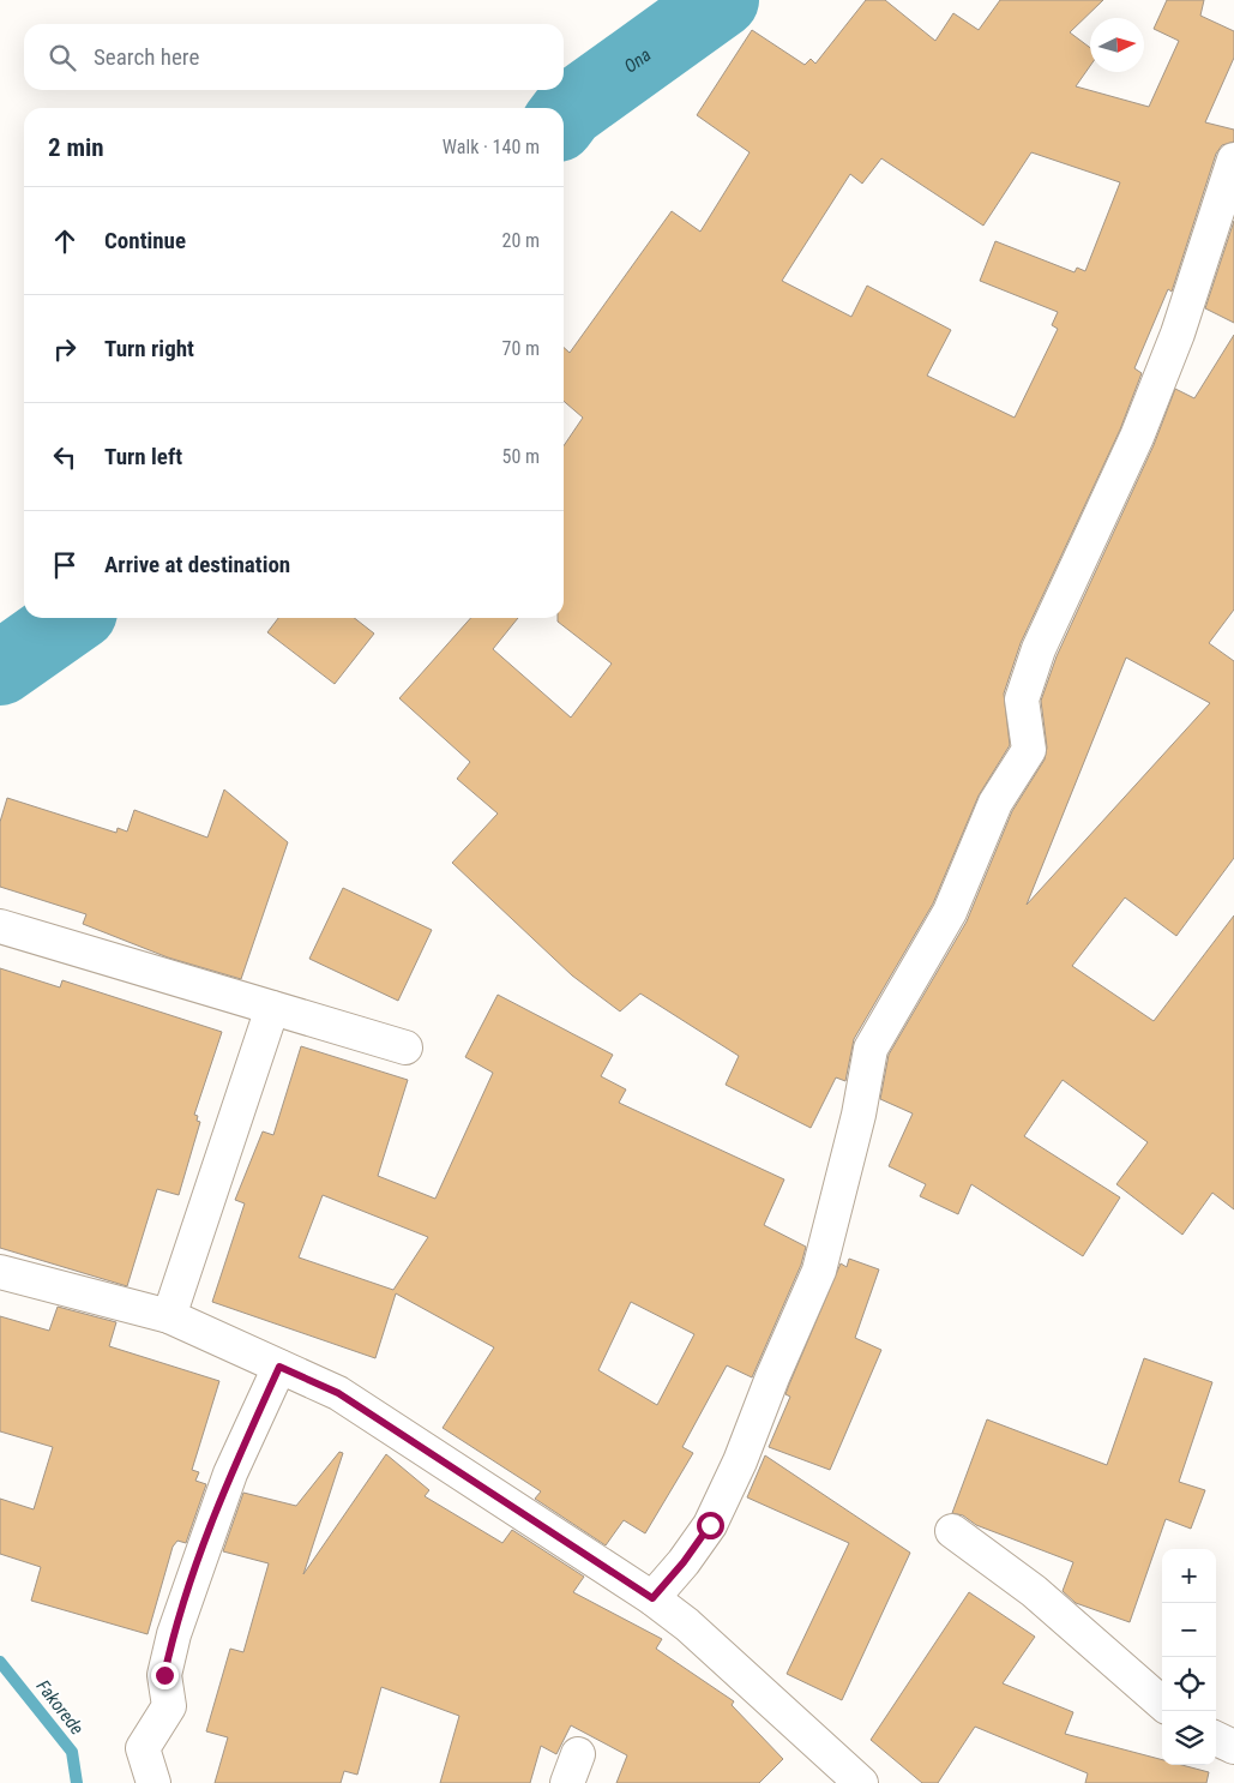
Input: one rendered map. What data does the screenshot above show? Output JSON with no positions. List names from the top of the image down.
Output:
{
  "water": ["Ona", "Fakorede"],
  "north": "right",
  "page": {
    "search": "Search here",
    "heading": ["2 min", "Walk · 140 m"],
    "list": [
      ["Continue", "20 m"],
      ["Turn right", "70 m"],
      ["Turn left", "50 m"],
      "Arrive at destination"
    ],
    "map_buttons": ["+", "−"]
  }
}
